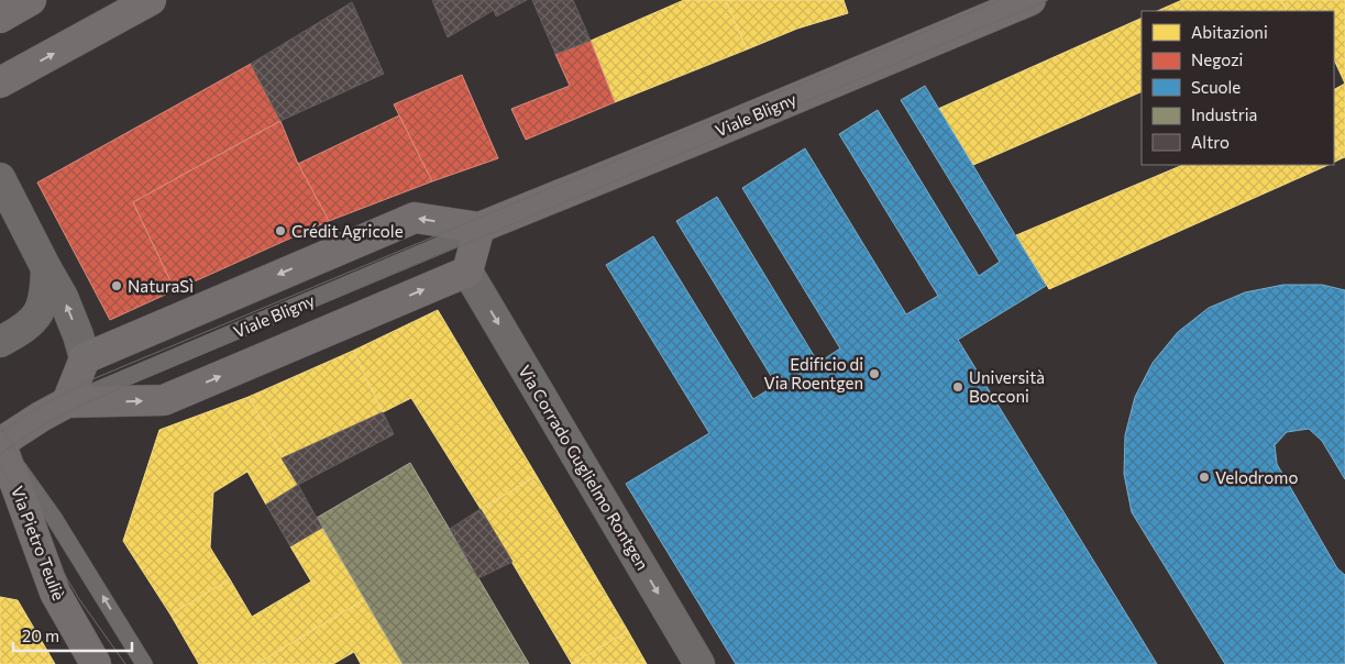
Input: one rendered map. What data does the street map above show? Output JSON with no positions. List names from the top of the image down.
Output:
{
  "streets": {
    "street": ["Viale Bligny", "Via Corrado Guglielmo Rontgen", "Via Pietro Teuliè"]
  },
  "crossings": [
    ["Viale Bligny", "Via Corrado Guglielmo Rontgen"]
  ],
  "one_way": ["Via Corrado Guglielmo Rontgen", "Via Pietro Teuliè"],
  "places": [
    "Crédit Agricole",
    "NaturaSì",
    "Edificio di Via Roentgen",
    "Università Bocconi",
    "Velodromo"
  ],
  "legend": [
    "Abitazioni",
    "Negozi",
    "Scuole",
    "Industria",
    "Altro"
  ],
  "scale_bar": "20 m"
}
